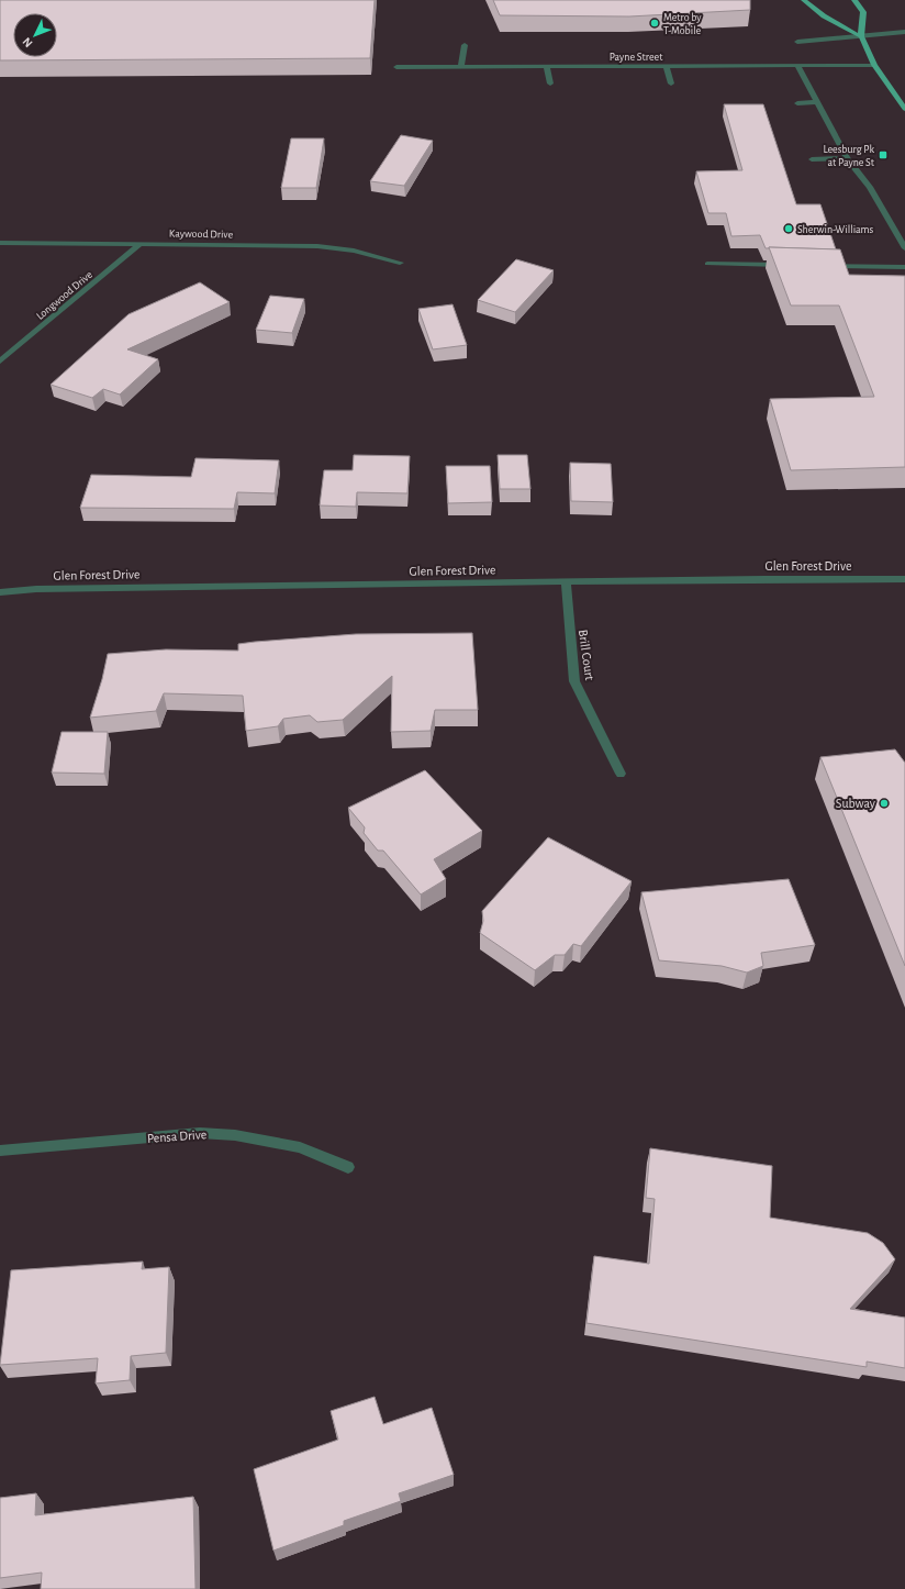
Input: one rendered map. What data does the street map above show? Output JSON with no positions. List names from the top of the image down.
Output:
{
  "streets": {
    "street": [
      "Payne Street",
      "Kaywood Drive",
      "Longwood Drive",
      "Glen Forest Drive",
      "Brill Court",
      "Pensa Drive"
    ]
  },
  "crossings": [
    ["Kaywood Drive", "Longwood Drive"],
    ["Glen Forest Drive", "Brill Court"]
  ],
  "places": {
    "other": ["Metro by T-Mobile", "Sherwin-Williams", "Subway"],
    "transit": ["Leesburg Pk at Payne St"]
  },
  "north": "bottom left"
}
